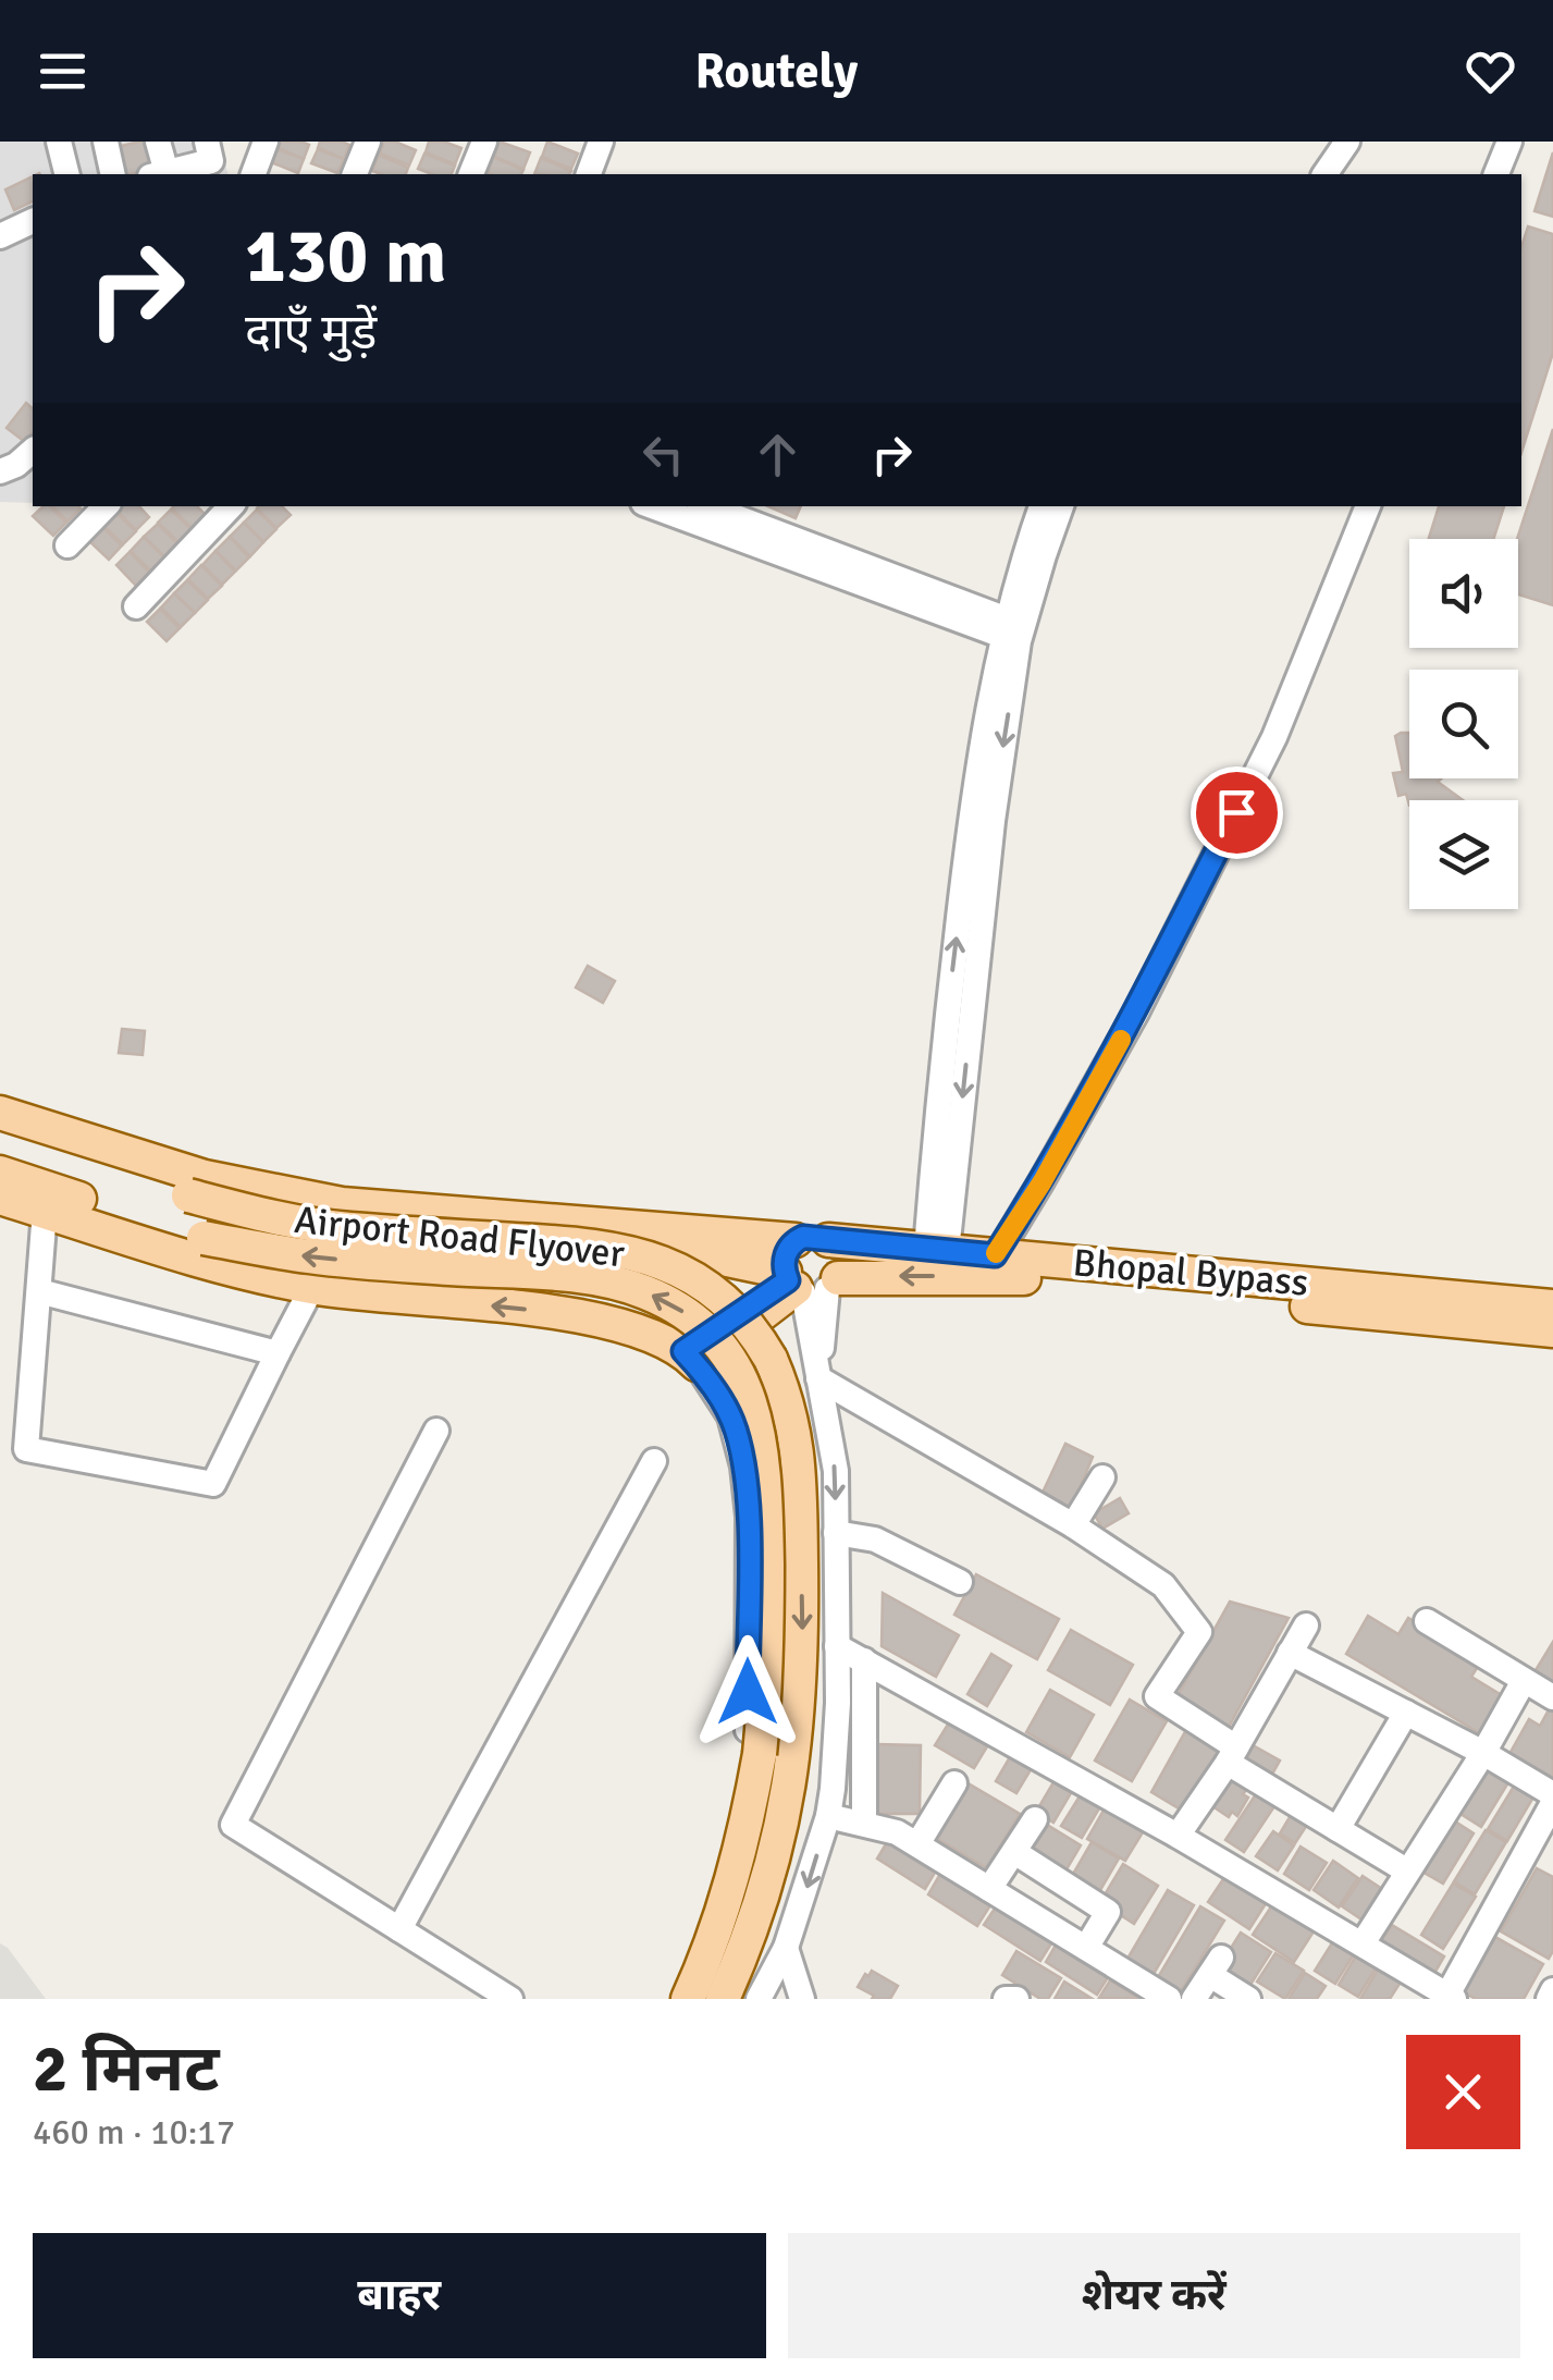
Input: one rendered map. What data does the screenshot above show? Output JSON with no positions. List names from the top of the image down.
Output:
{
  "streets": {
    "main road": ["Airport Road Flyover", "Bhopal Bypass"]
  },
  "page": {
    "header": "Routely",
    "turn": ["130 m", "दाएँ मुड़ें"],
    "heading": ["2 मिनट", "460 m · 10:17"],
    "buttons": ["बाहर", "शेयर करें"]
  }
}
